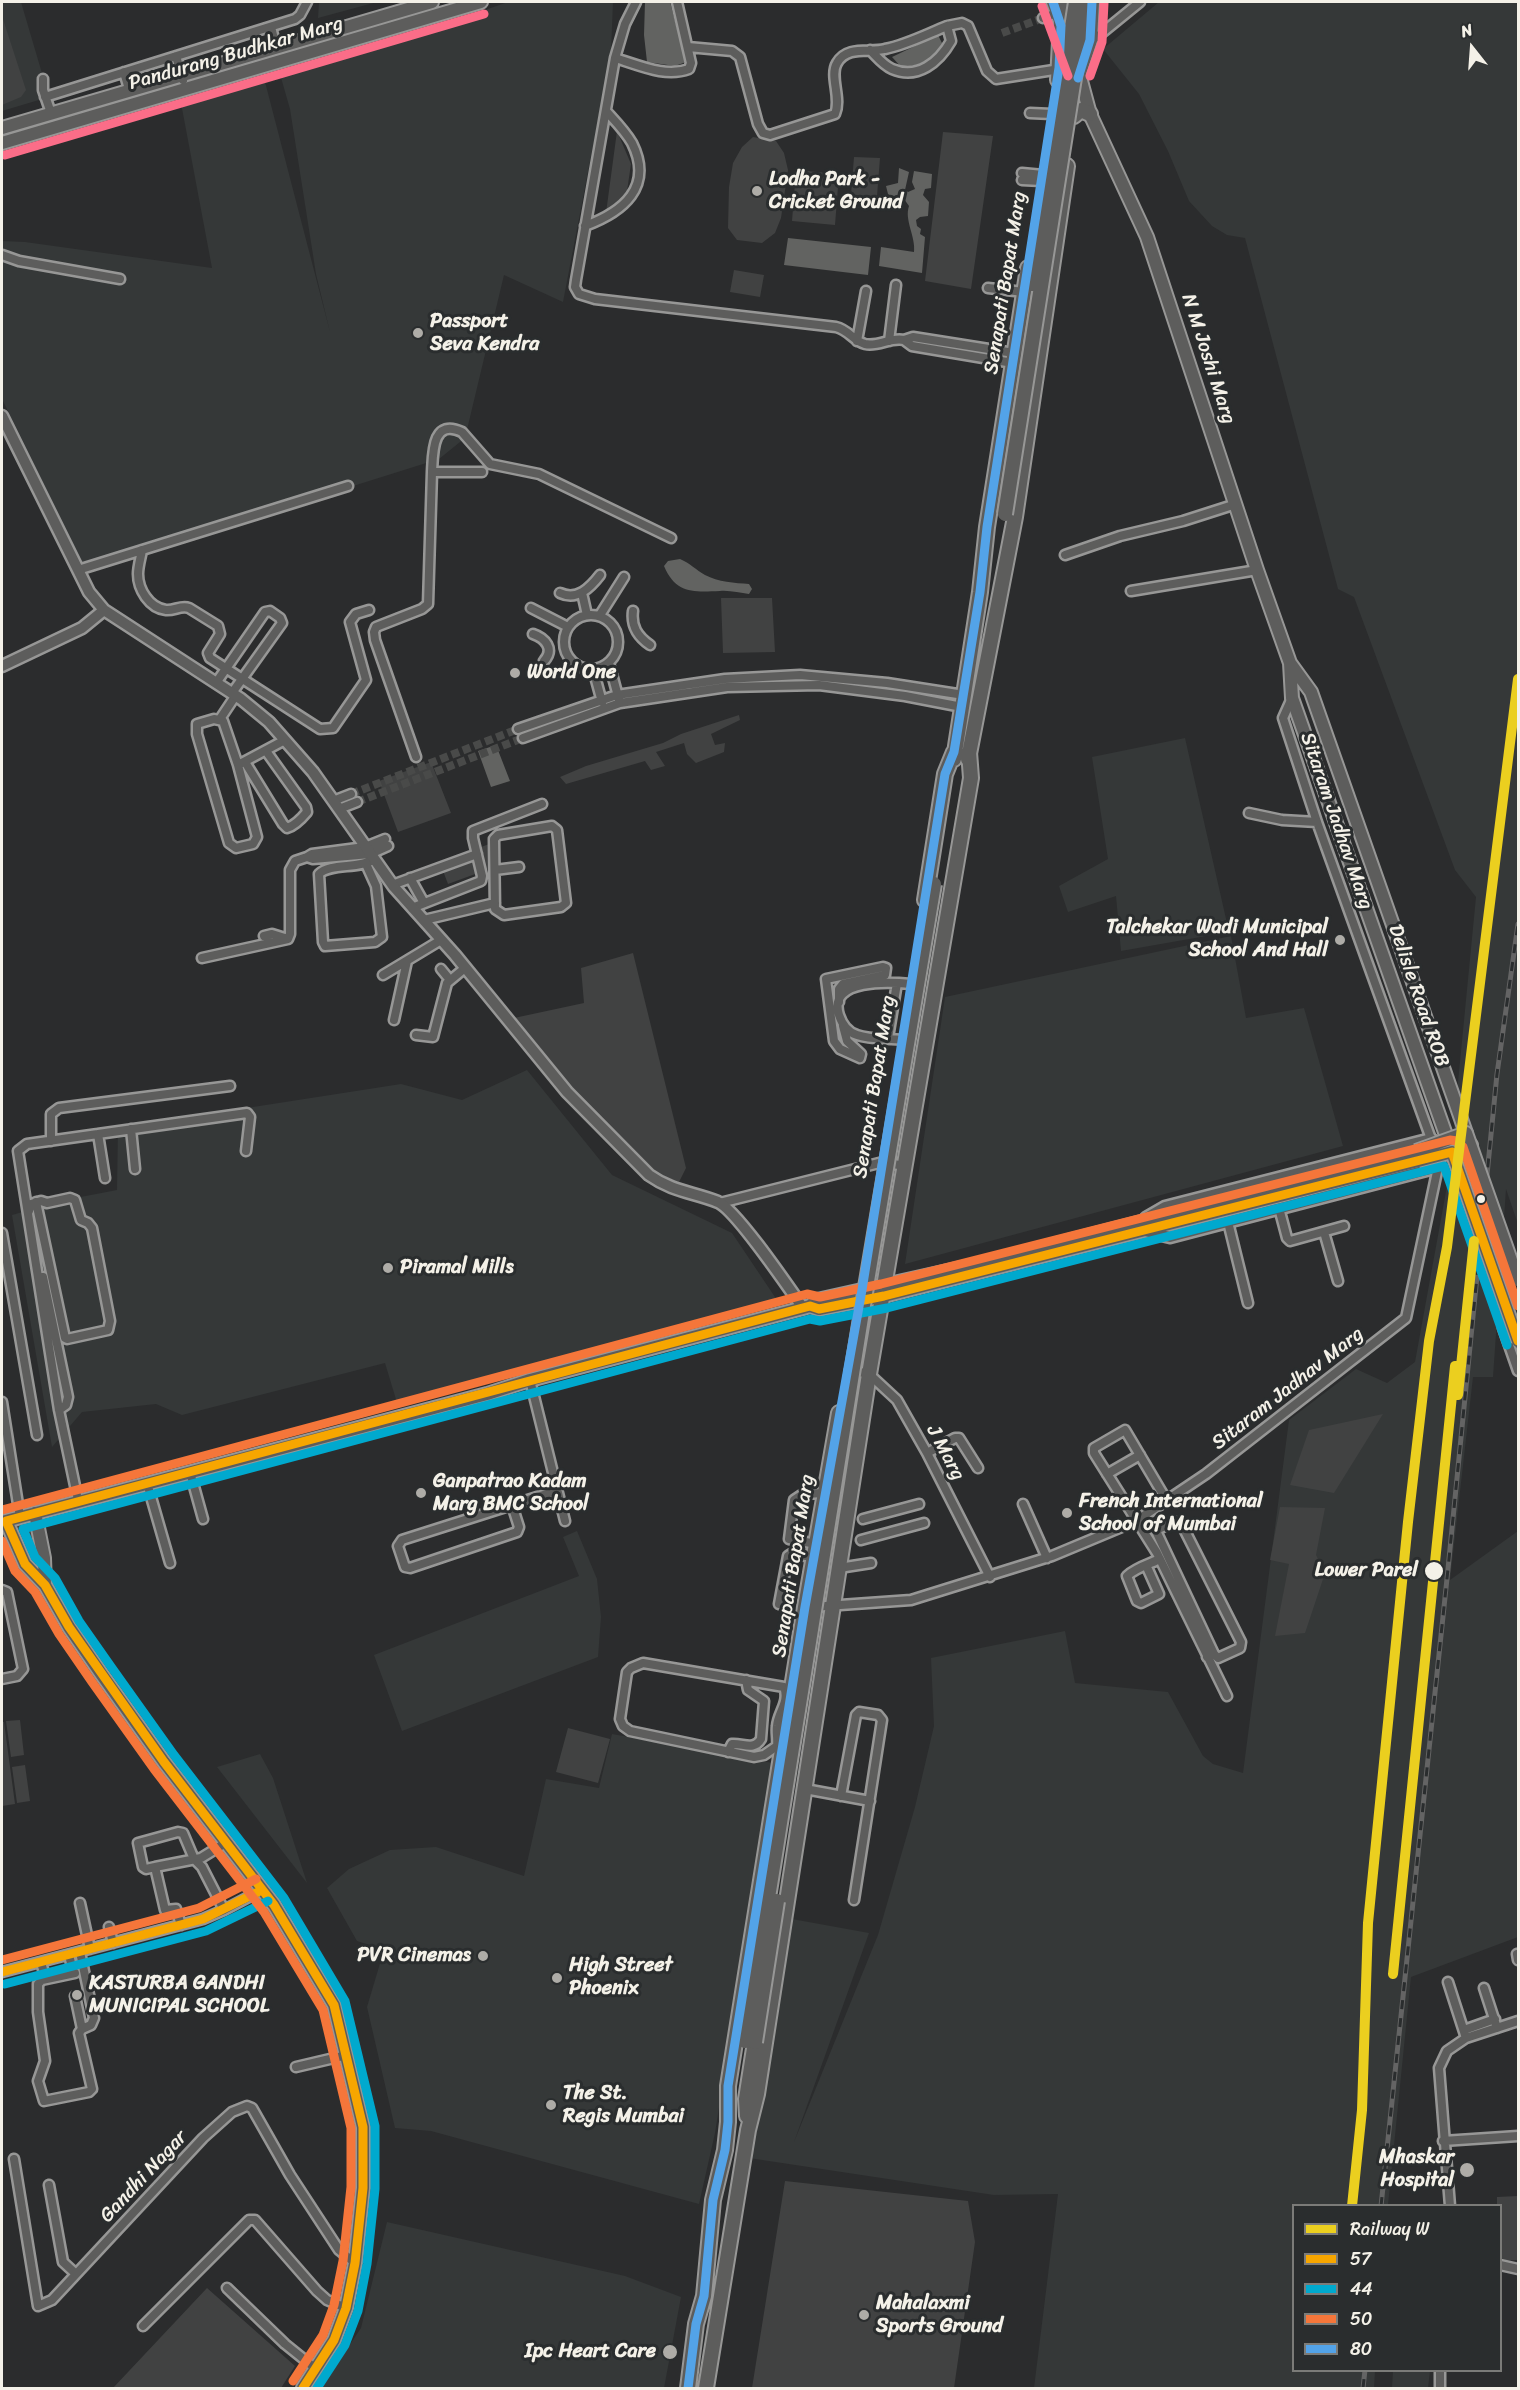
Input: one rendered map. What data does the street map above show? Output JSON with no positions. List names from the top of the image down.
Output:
{
  "streets": {
    "main road": [
      "Pandurang Budhkar Marg",
      "Senapati Bapat Marg",
      "N M Joshi Marg",
      "Delisle Road ROB"
    ],
    "street": ["Sitaram Jadhav Marg", "J Marg", "Gandhi Nagar"]
  },
  "crossings": [
    ["Senapati Bapat Marg", "N M Joshi Marg"],
    ["Senapati Bapat Marg", "Sitaram Jadhav Marg"],
    ["N M Joshi Marg", "Delisle Road ROB"],
    ["Sitaram Jadhav Marg", "Delisle Road ROB"],
    ["Sitaram Jadhav Marg", "J Marg"]
  ],
  "places": [
    "Lodha Park - Cricket Ground",
    "Passport Seva Kendra",
    "World One",
    "Talchekar Wadi Municipal School And Hall",
    "Piramal Mills",
    "Ganpatrao Kadam Marg BMC School",
    "French International School of Mumbai",
    "Lower Parel",
    "PVR Cinemas",
    "High Street Phoenix",
    "KASTURBA GANDHI MUNICIPAL SCHOOL",
    "The St. Regis Mumbai",
    "Mhaskar Hospital",
    "Mahalaxmi Sports Ground",
    "Ipc Heart Care"
  ],
  "lines": [
    "transit line 80",
    "rail line W",
    "transit line 50",
    "transit line 57",
    "transit line 44"
  ],
  "legend": [
    "Railway W",
    "57",
    "44",
    "50",
    "80"
  ],
  "north": "top"
}
